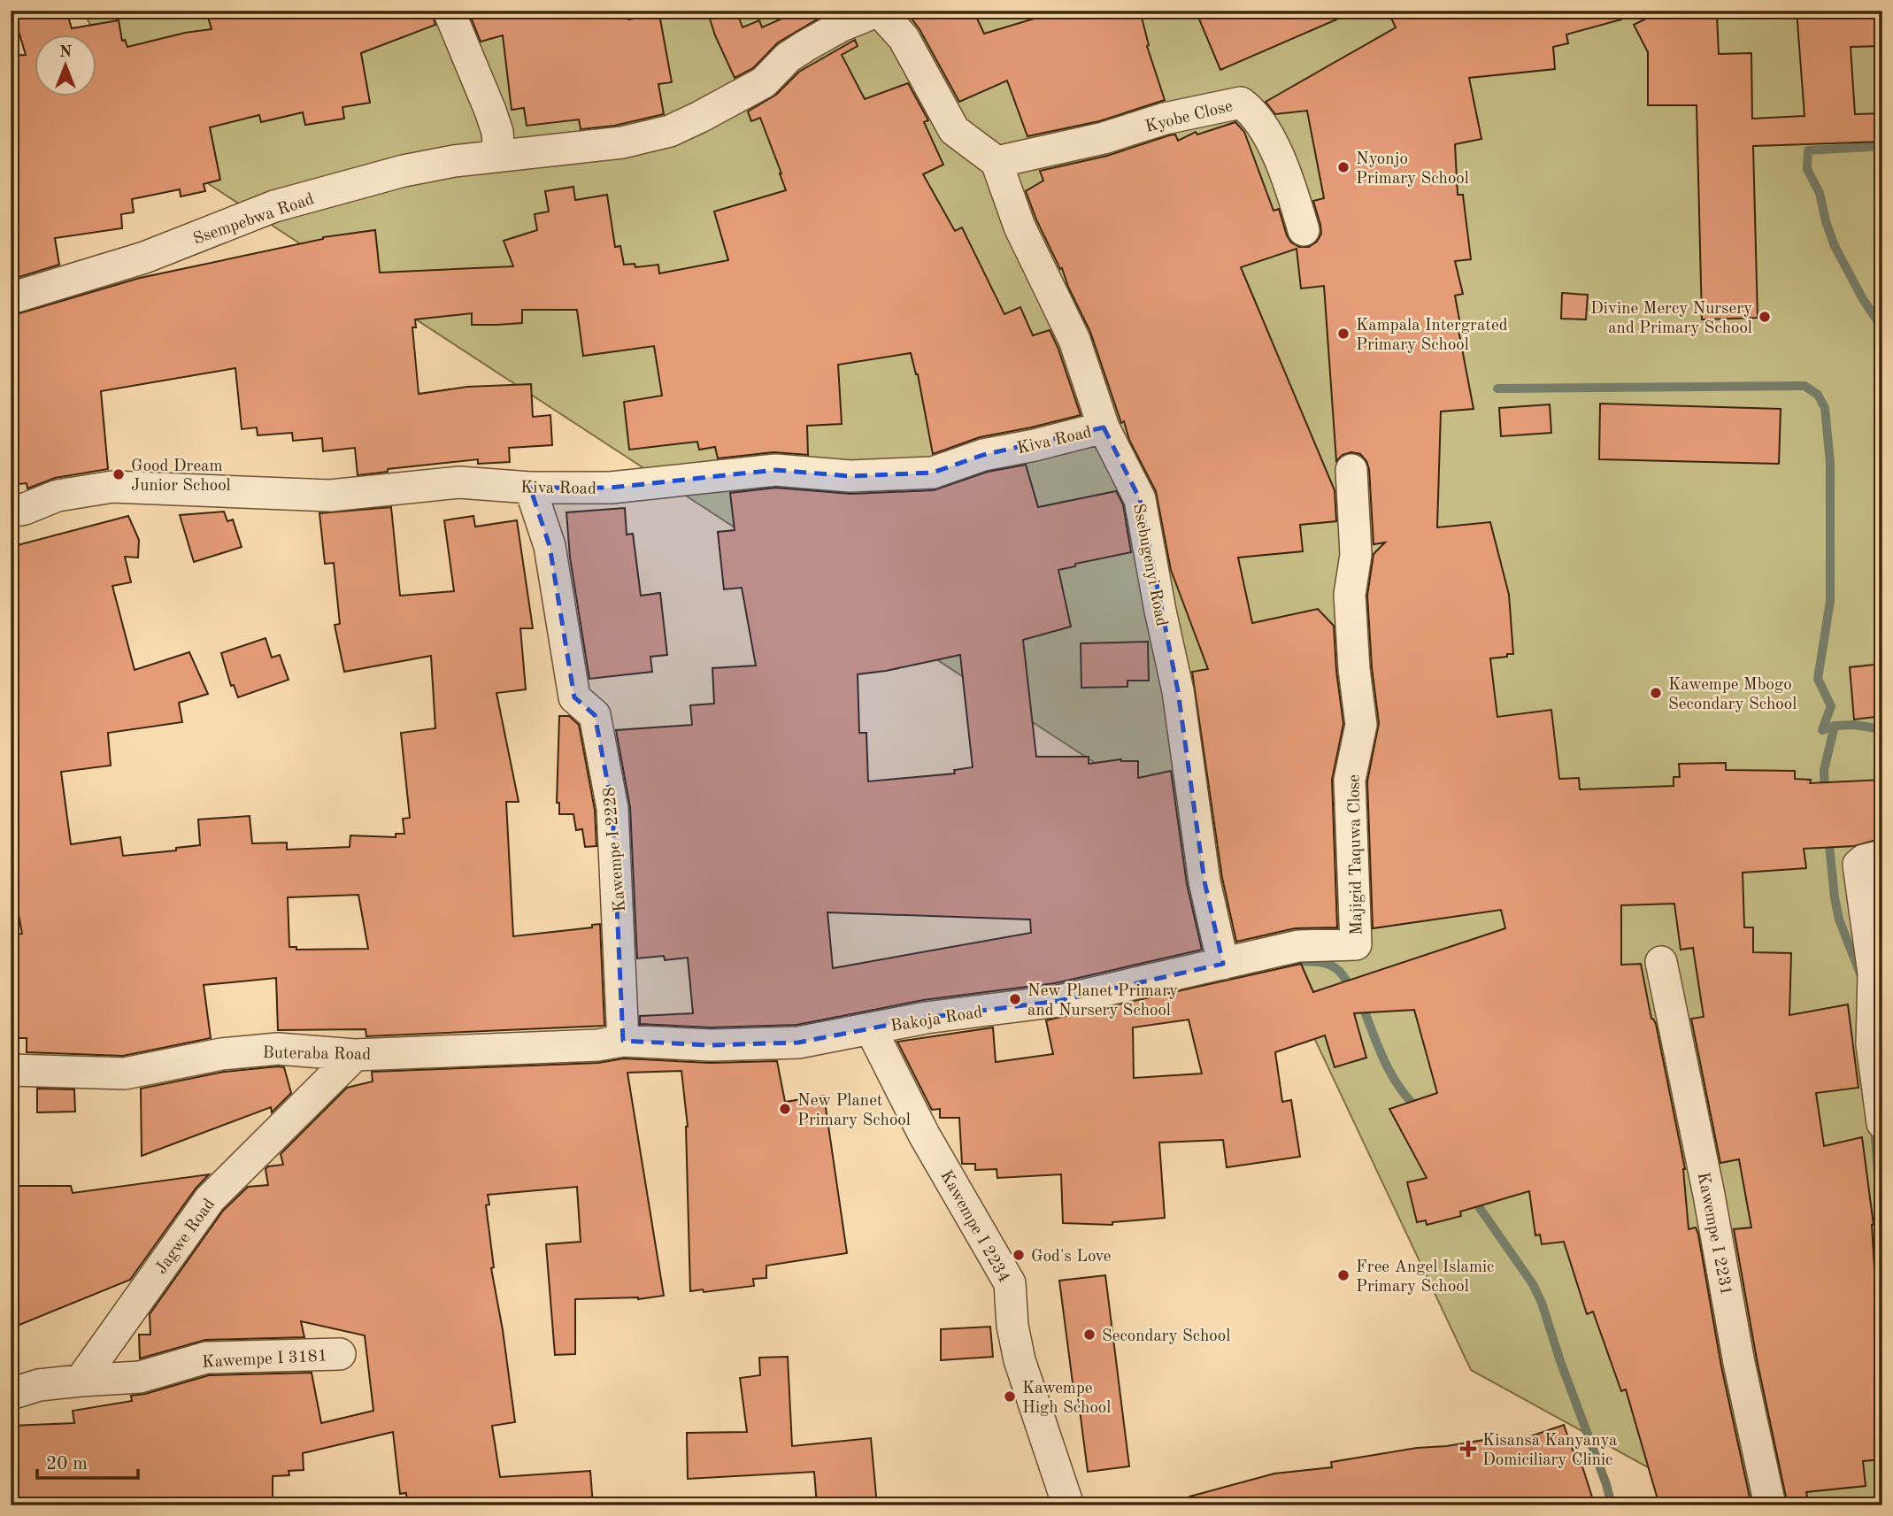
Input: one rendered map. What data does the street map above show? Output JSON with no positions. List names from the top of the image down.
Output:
{
  "streets": {
    "street": [
      "Kyobe Close",
      "Ssempebwa Road",
      "Kiva Road",
      "Ssebugenyi Road",
      "Kawempe I 2228",
      "Majigid Taquwa Close",
      "Bakoja Road",
      "Buteraba Road",
      "Kawempe I 2234",
      "Kawempe I 2231",
      "Jagwe Road",
      "Kawempe I 3181"
    ]
  },
  "crossings": [
    ["Kyobe Close", "Ssebugenyi Road"],
    ["Kiva Road", "Ssebugenyi Road"],
    ["Kiva Road", "Kawempe I 2228"],
    ["Ssebugenyi Road", "Bakoja Road"],
    ["Kawempe I 2228", "Bakoja Road"],
    ["Kawempe I 2228", "Buteraba Road"],
    ["Majigid Taquwa Close", "Bakoja Road"],
    ["Bakoja Road", "Buteraba Road"],
    ["Bakoja Road", "Kawempe I 2234"],
    ["Buteraba Road", "Jagwe Road"],
    ["Jagwe Road", "Kawempe I 3181"]
  ],
  "places": {
    "other": [
      "Nyonjo Primary School",
      "Divine Mercy Nursery and Primary School",
      "Kampala Intergrated Primary School",
      "Good Dream Junior School",
      "Kawempe Mbogo Secondary School",
      "New Planet Primary and Nursery School",
      "New Planet Primary School",
      "God's Love",
      "Free Angel Islamic Primary School",
      "Secondary School",
      "Kawempe High School"
    ],
    "health": ["Kisansa Kanyanya Domiciliary Clinic"]
  },
  "scale_bar": "20 m",
  "north": "top"
}
